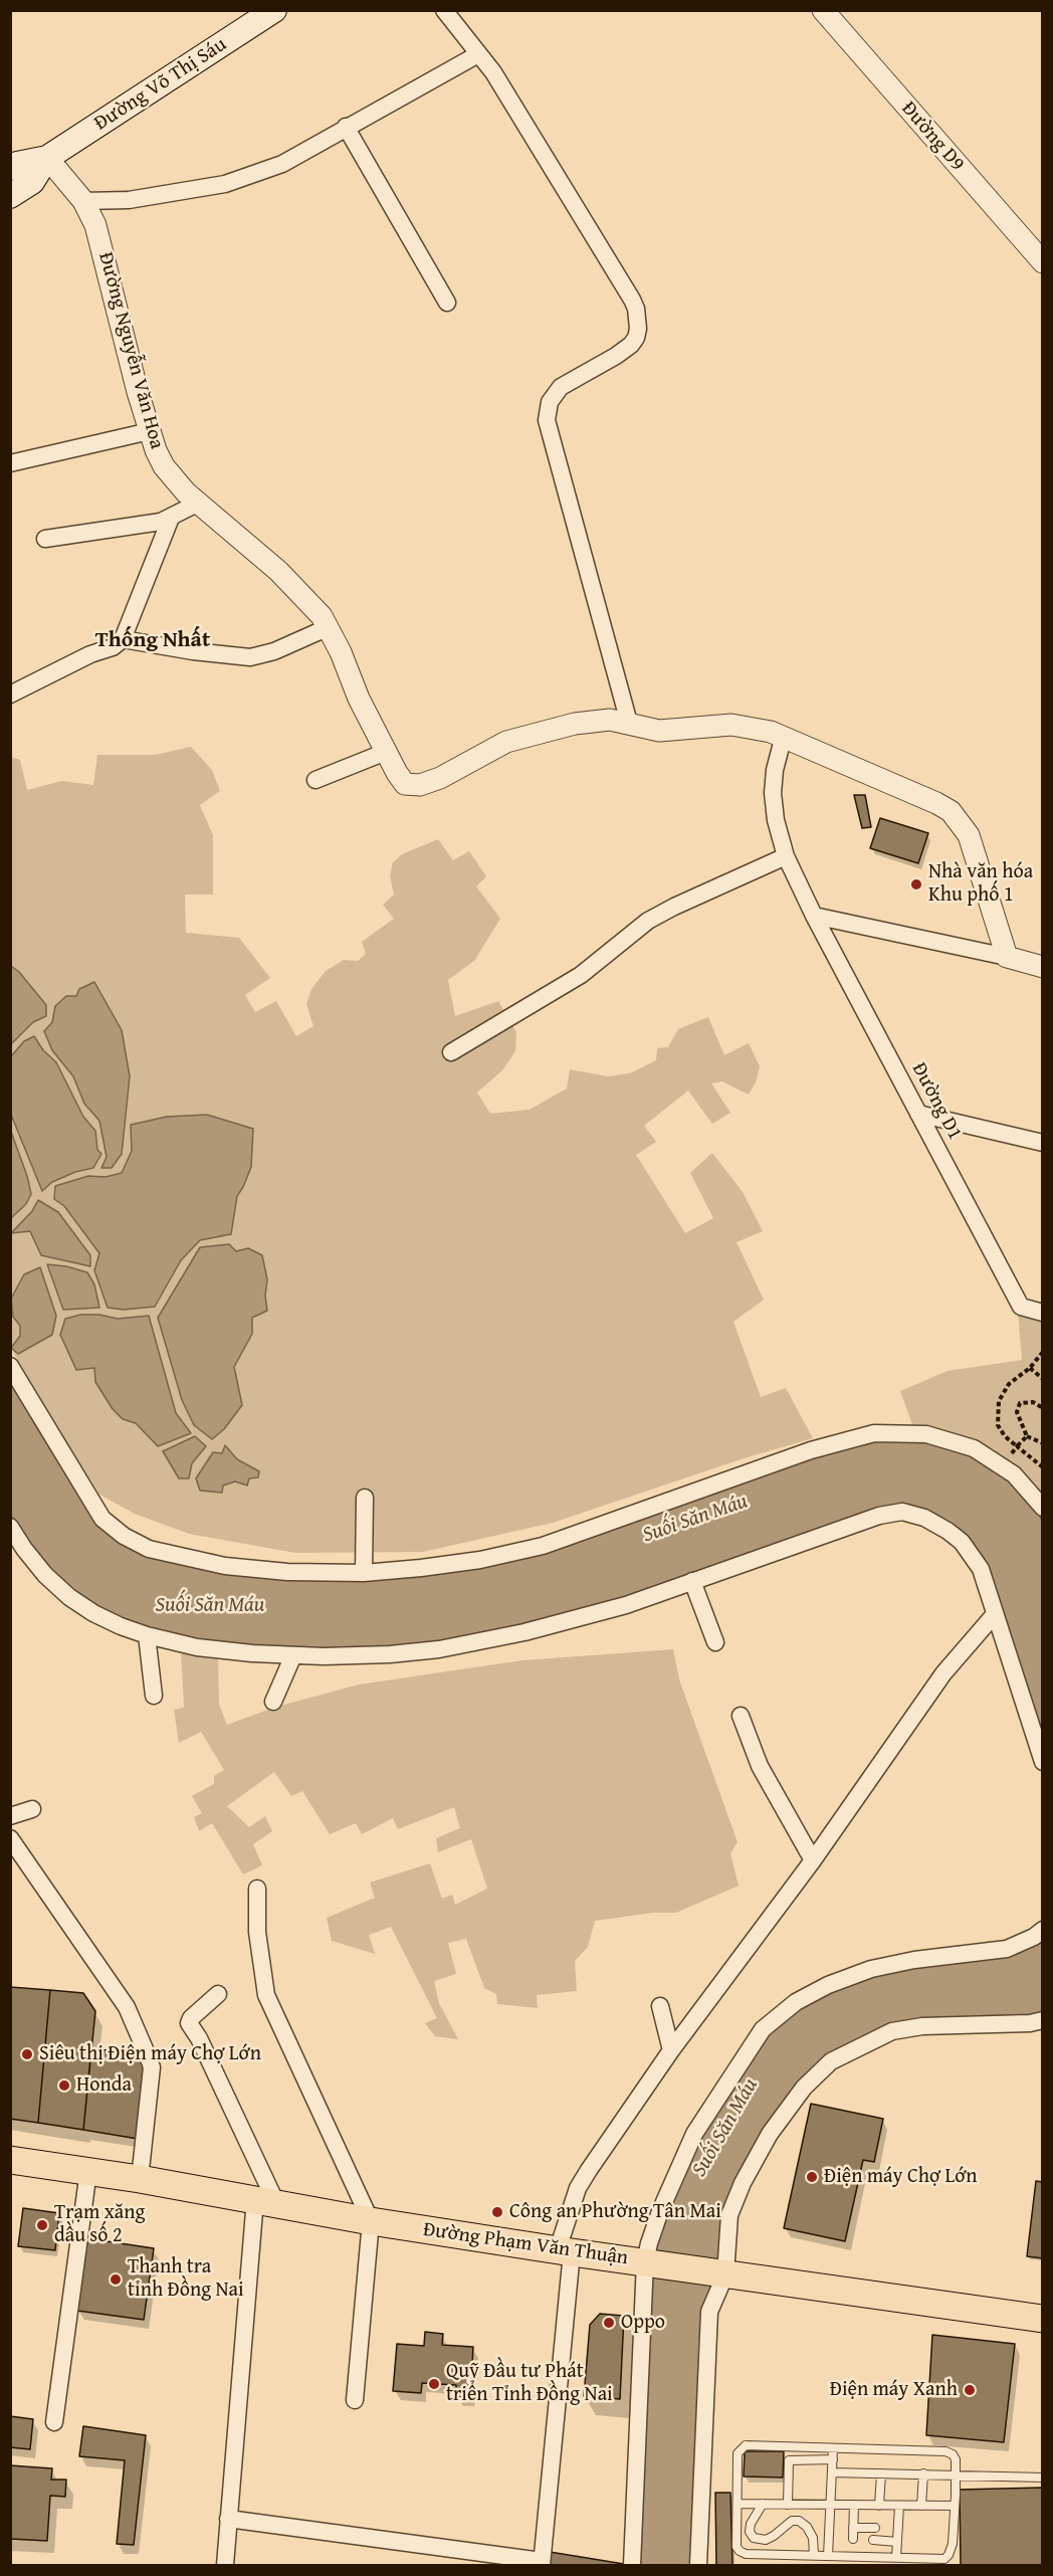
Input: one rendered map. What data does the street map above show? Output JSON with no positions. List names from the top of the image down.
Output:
{
  "streets": {
    "main road": ["Đường Võ Thị Sáu", "Đường Phạm Văn Thuận"],
    "street": ["Đường D9", "Đường Nguyễn Văn Hoa", "Đường D1"]
  },
  "crossings": [
    ["Đường Võ Thị Sáu", "Đường Nguyễn Văn Hoa"],
    ["Đường Nguyễn Văn Hoa", "Đường D1"]
  ],
  "districts": ["Thống Nhất"],
  "water": ["Suối Săn Máu"],
  "places": [
    "Nhà văn hóa Khu phố 1",
    "Siêu thị Điện máy Chợ Lớn",
    "Honda",
    "Điện máy Chợ Lớn",
    "Công an Phường Tân Mai",
    "Trạm xăng dầu số 2",
    "Thanh tra tỉnh Đồng Nai",
    "Oppo",
    "Quỹ Đầu tư Phát triển Tỉnh Đồng Nai",
    "Điện máy Xanh"
  ]
}
